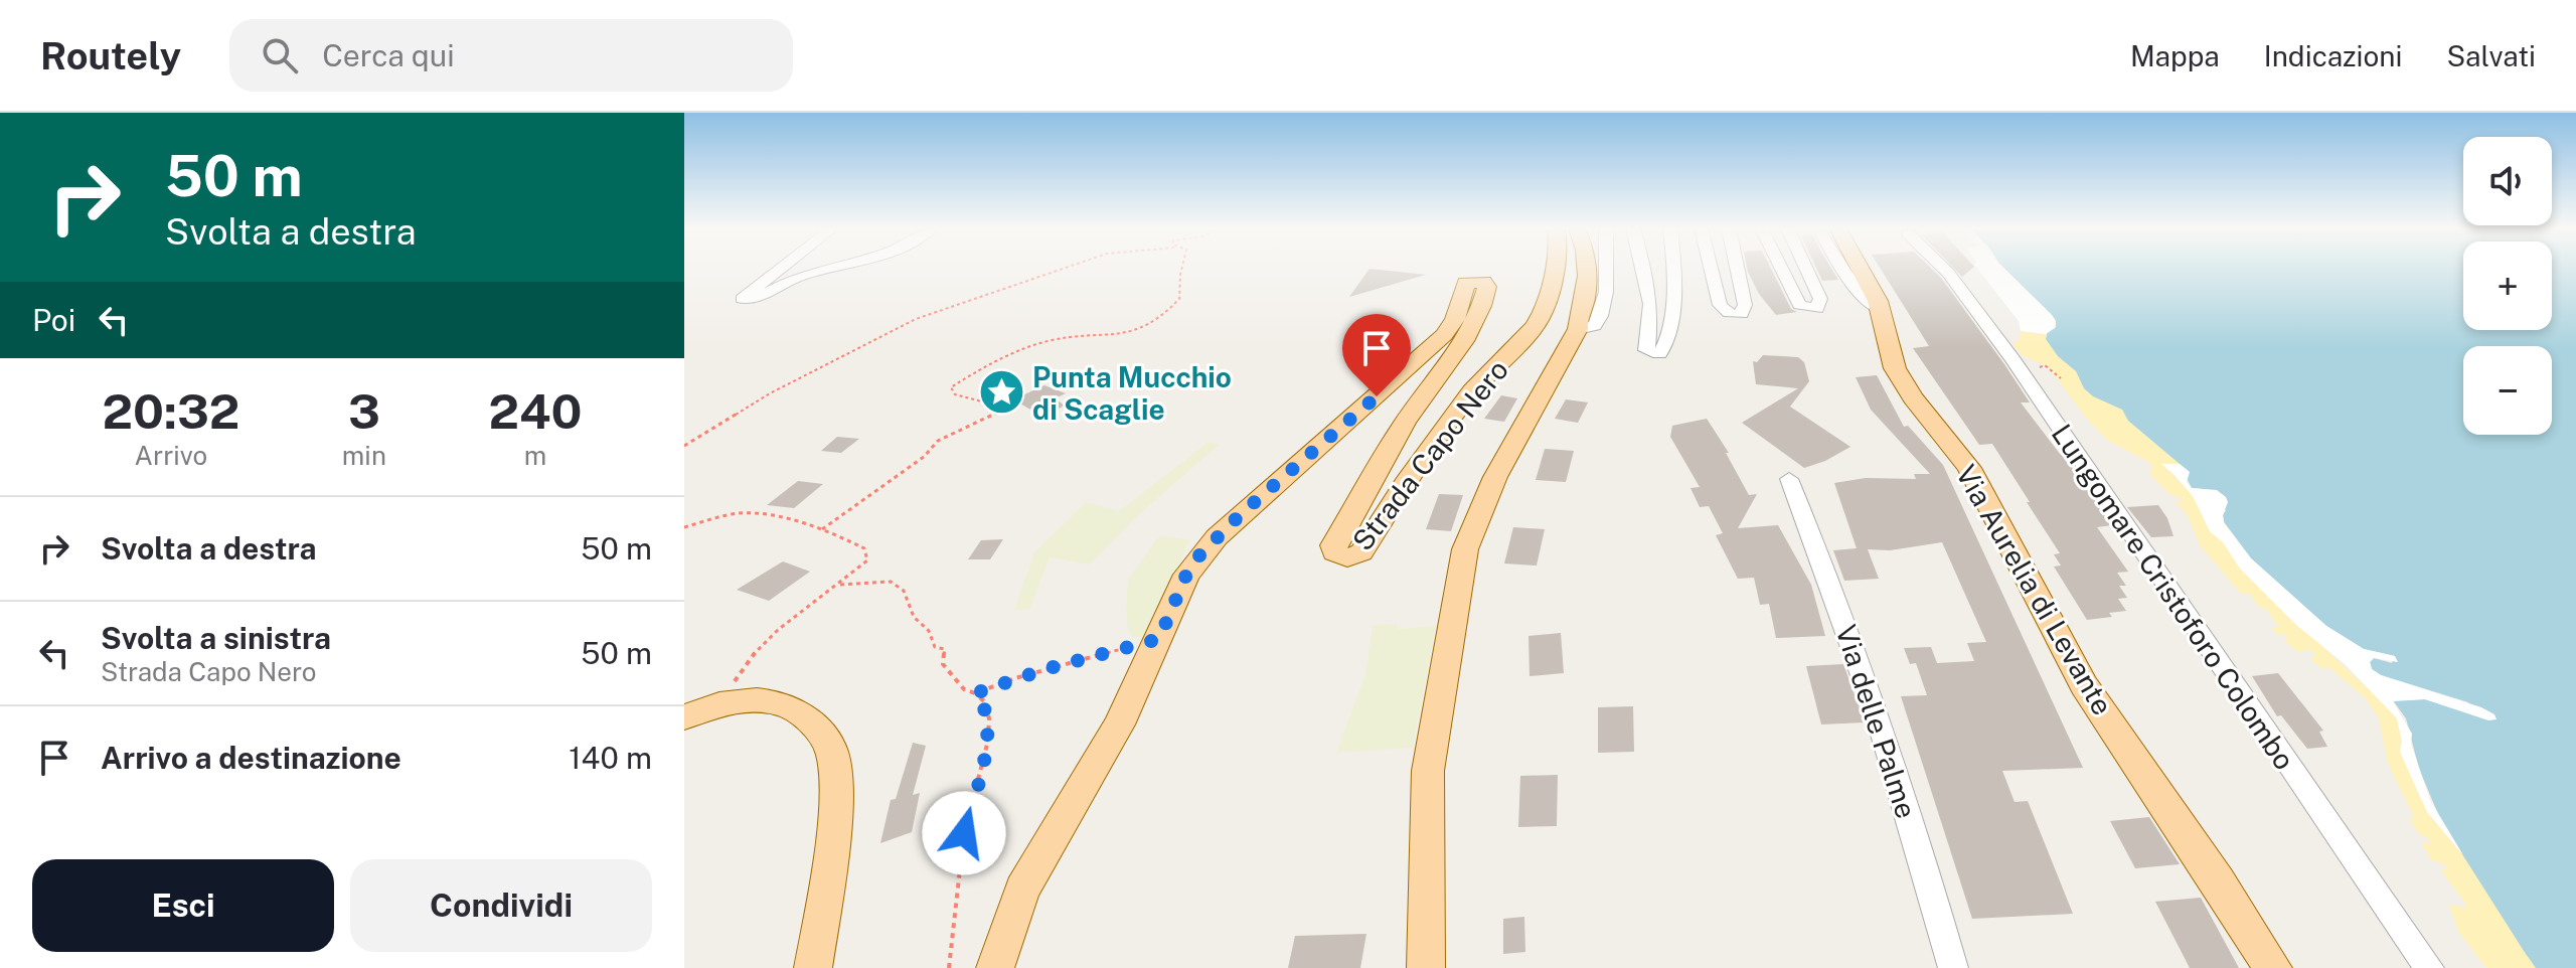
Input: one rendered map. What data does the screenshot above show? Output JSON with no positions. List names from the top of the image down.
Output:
{
  "streets": {
    "main road": ["Strada Capo Nero", "Via Aurelia di Levante"],
    "street": ["Lungomare Cristoforo Colombo", "Via delle Palme"]
  },
  "places": {
    "place": ["Punta Mucchio di Scaglie"]
  },
  "page": {
    "header": "Routely",
    "search": "Cerca qui",
    "nav": ["Mappa", "Indicazioni", "Salvati"],
    "turn": ["50 m", "Svolta a destra"],
    "map_buttons": ["+", "−"],
    "then": "Poi",
    "eta": [
      "20:32",
      "Arrivo",
      "3",
      "min",
      "240",
      "m"
    ],
    "list": [
      {
        "name": "Svolta a destra",
        "value": "50 m"
      },
      {
        "name": "Svolta a sinistra",
        "note": "Strada Capo Nero",
        "value": "50 m"
      },
      {
        "name": "Arrivo a destinazione",
        "value": "140 m"
      }
    ],
    "buttons": ["Esci", "Condividi"]
  }
}
